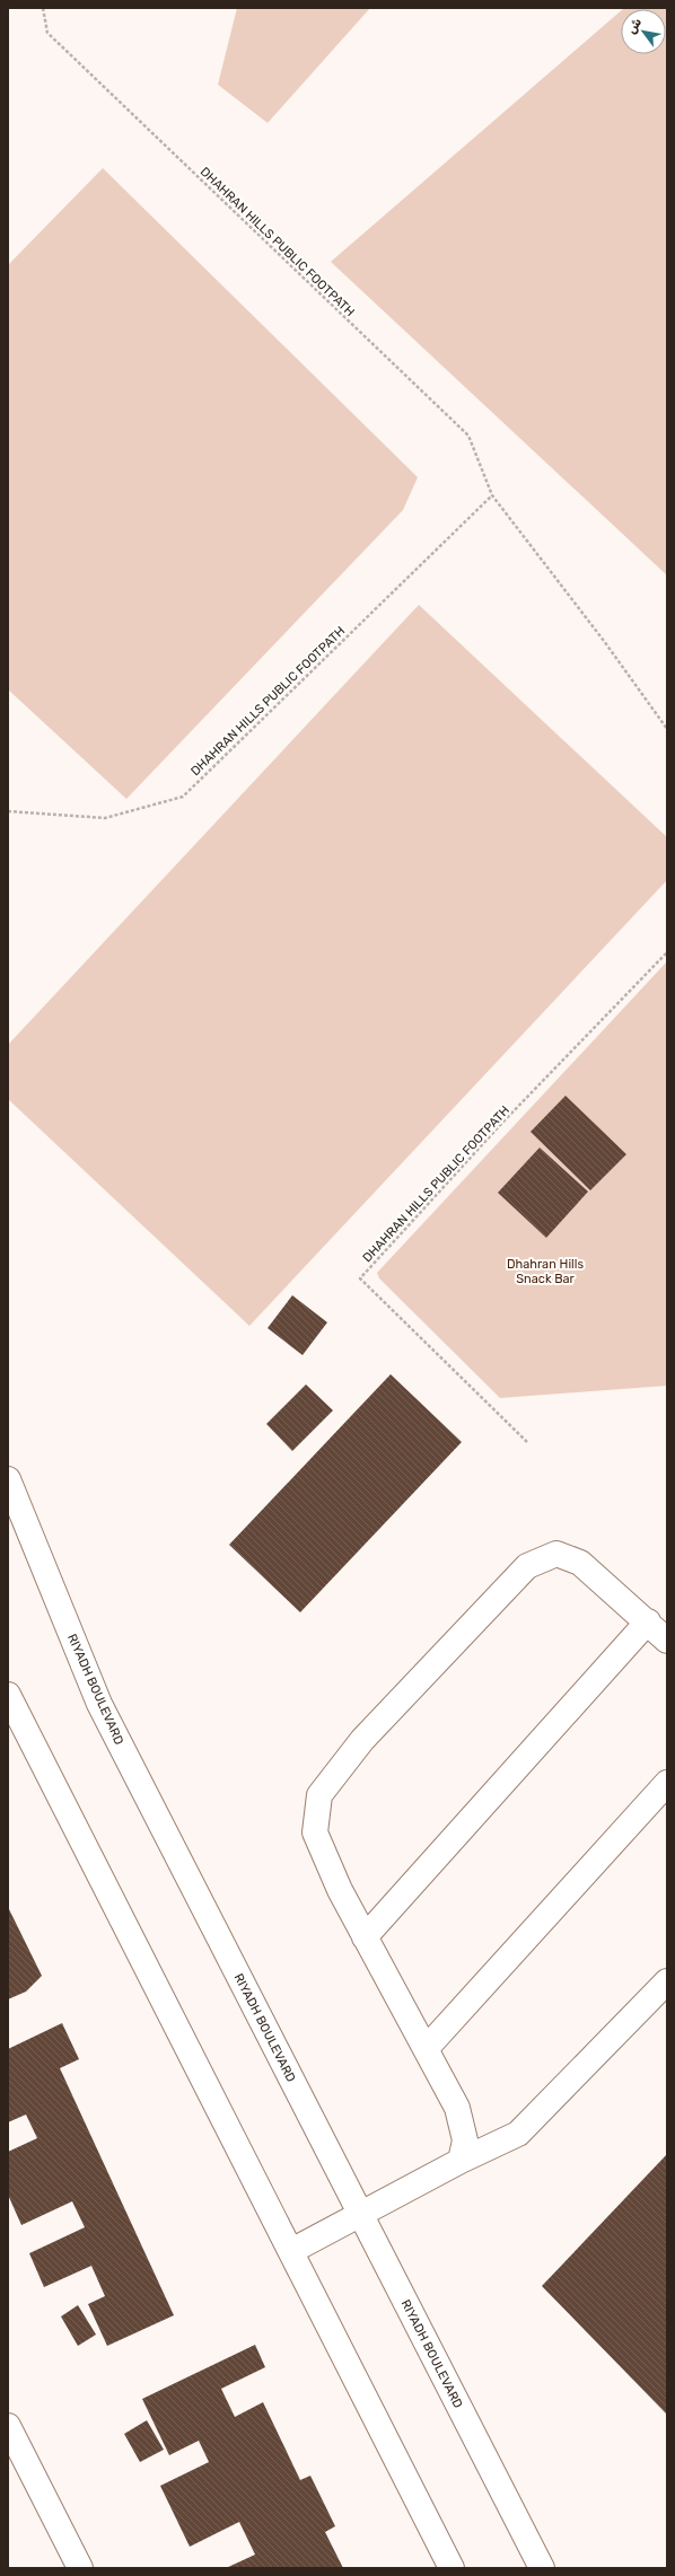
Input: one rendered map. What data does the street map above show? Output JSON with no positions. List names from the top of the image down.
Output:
{
  "streets": {
    "street": ["RIYADH BOULEVARD"],
    "path": ["DHAHRAN HILLS PUBLIC FOOTPATH"]
  },
  "parks": ["Dhahran Hills Snack Bar"],
  "north": "top left"
}
